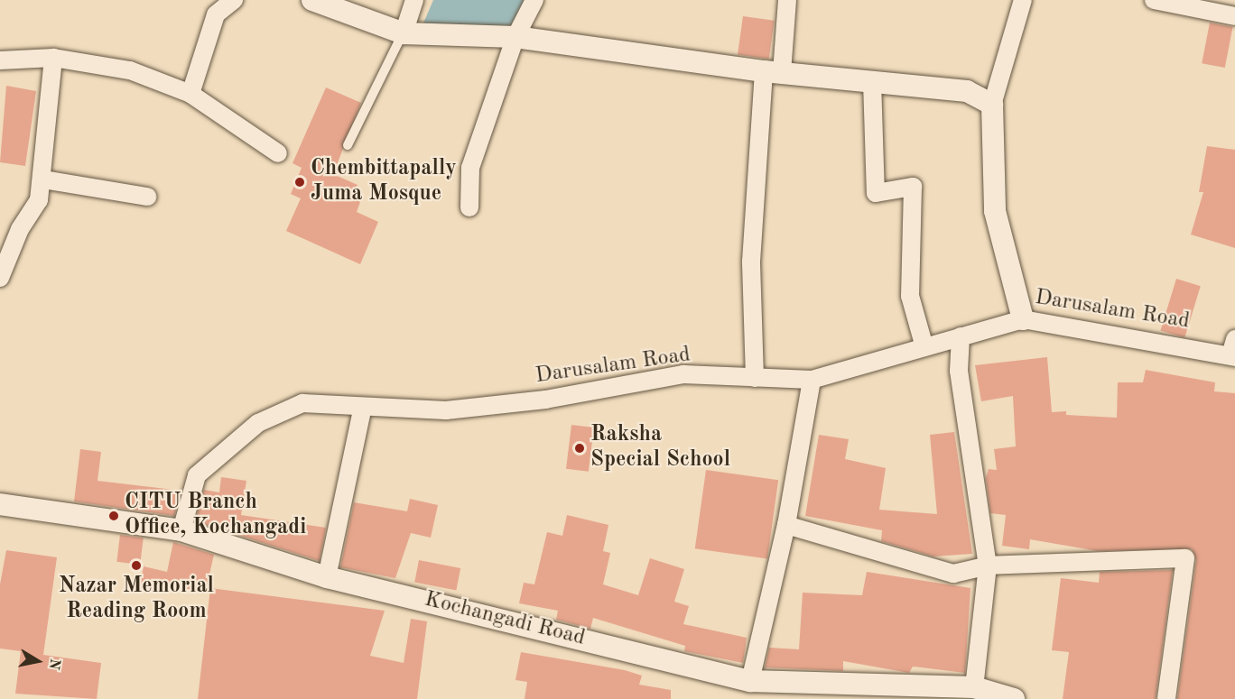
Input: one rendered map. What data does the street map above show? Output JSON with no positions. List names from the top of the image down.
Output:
{
  "streets": {
    "street": ["Darusalam Road", "Kochangadi Road"]
  },
  "crossings": [
    ["Darusalam Road", "Kochangadi Road"]
  ],
  "places": [
    "Chembittapally Juma Mosque",
    "Raksha Special School",
    "CITU Branch Office, Kochangadi",
    "Nazar Memorial Reading Room"
  ],
  "north": "right"
}
